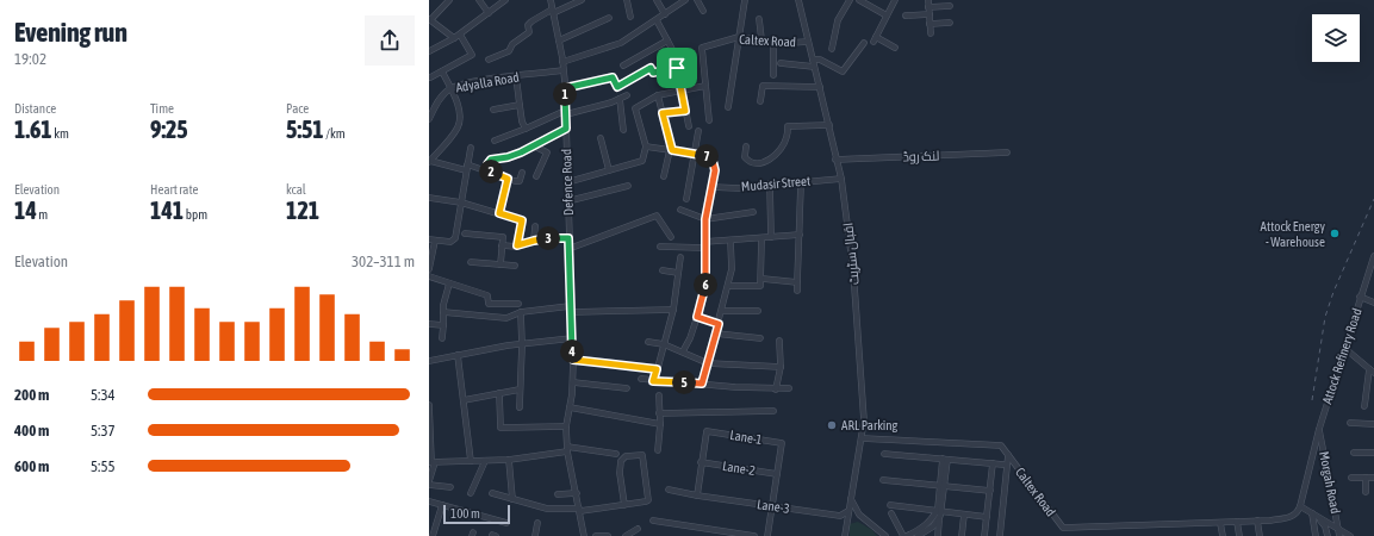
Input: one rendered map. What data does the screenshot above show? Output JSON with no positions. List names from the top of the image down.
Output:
{
  "streets": {
    "street": [
      "Caltex Road",
      "Adyalla Road",
      "لنک روڈ",
      "Defence Road",
      "Mudasir Street",
      "اقبال سٹریٹ",
      "Attock Refinery Road",
      "Lane-1",
      "Lane-2",
      "Morgah Road",
      "Lane-3"
    ]
  },
  "crossings": [
    ["Caltex Road", "اقبال سٹریٹ"],
    ["Adyalla Road", "Defence Road"],
    ["لنک روڈ", "اقبال سٹریٹ"],
    ["Mudasir Street", "اقبال سٹریٹ"],
    ["اقبال سٹریٹ", "Lane-3"],
    ["Attock Refinery Road", "Morgah Road"],
    ["Lane-1", "Lane-2"]
  ],
  "places": ["Attock Energy - Warehouse", "ARL Parking"],
  "scale_bar": "100 m",
  "page": {
    "heading": ["Evening run", "19:02"],
    "stats": [
      ["Distance", "1.61 km"],
      ["Time", "9:25"],
      ["Pace", "5:51 /km"],
      ["Elevation", "14 m"],
      ["Heart rate", "141 bpm"],
      ["kcal", "121"]
    ],
    "pins": [
      "1",
      "7",
      "2",
      "3",
      "6",
      "4",
      "5"
    ],
    "chart": ["Elevation", "302–311 m"],
    "list": [
      {
        "name": "200 m",
        "note": "5:34"
      },
      {
        "name": "400 m",
        "note": "5:37"
      },
      {
        "name": "600 m",
        "note": "5:55"
      }
    ],
    "scale": "100 m"
  }
}
